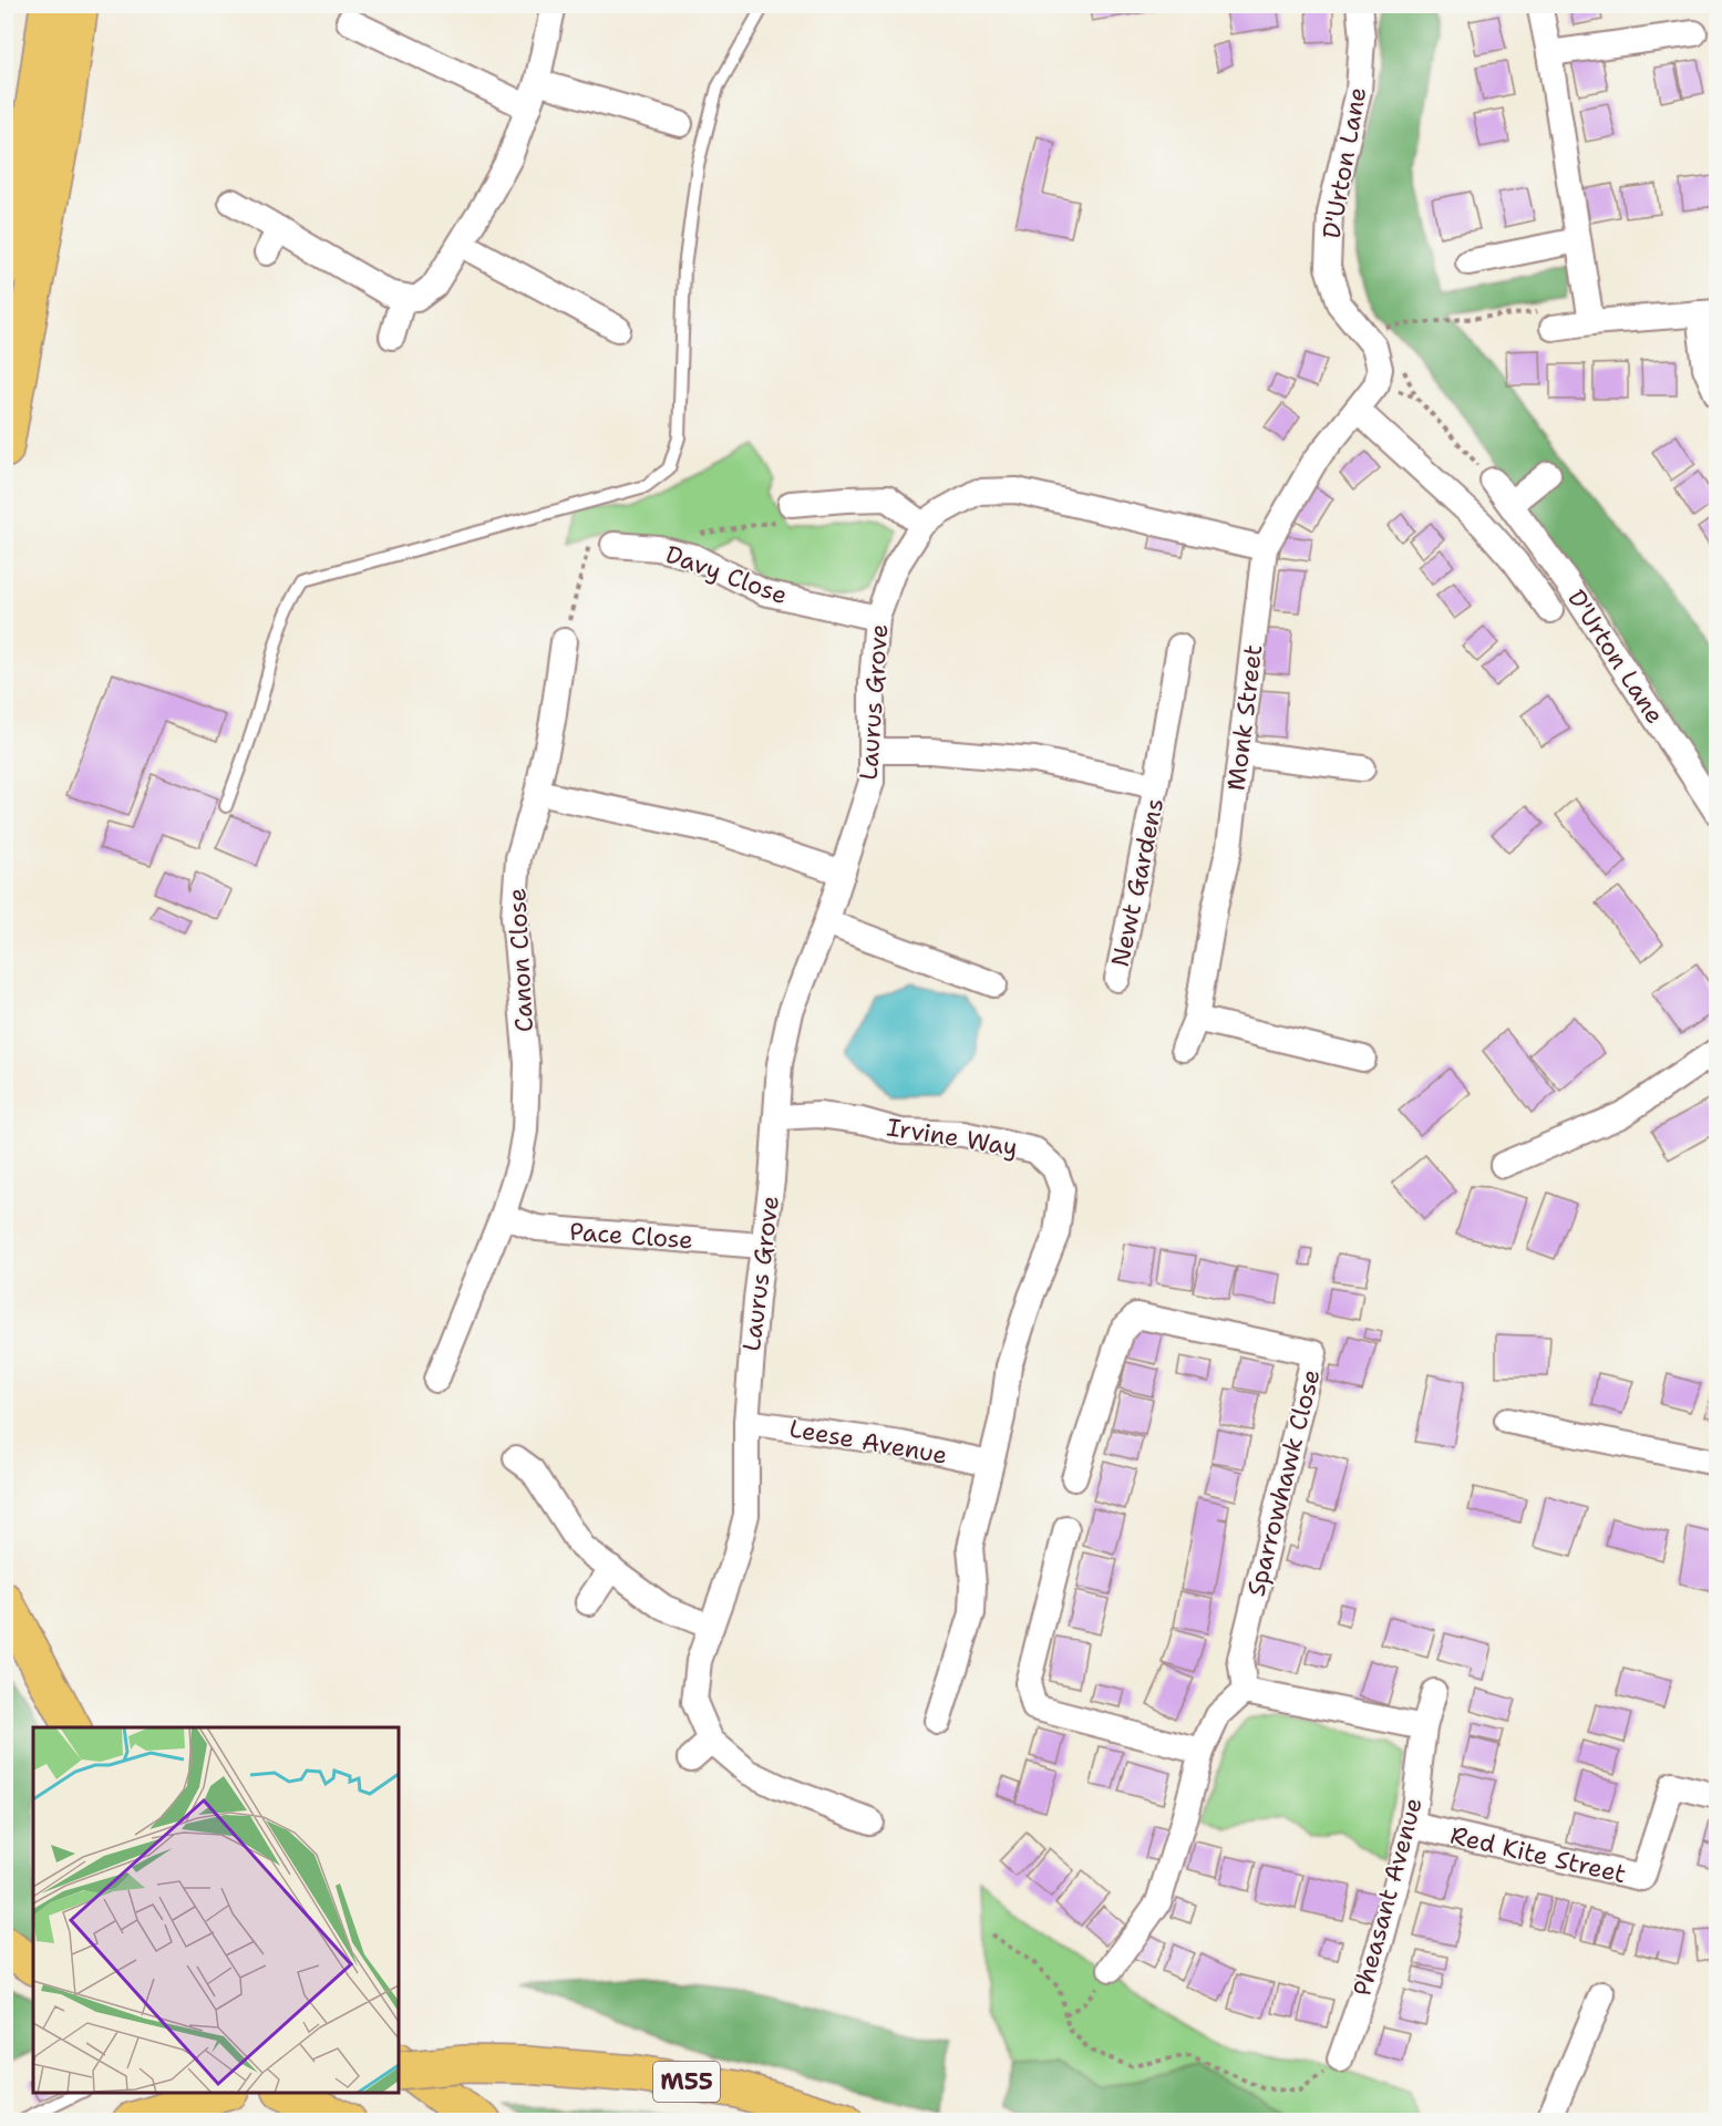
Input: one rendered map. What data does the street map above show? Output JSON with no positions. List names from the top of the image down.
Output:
{
  "streets": {
    "highway": ["M55"],
    "street": [
      "D'Urton Lane",
      "Davy Close",
      "Laurus Grove",
      "Monk Street",
      "Newt Gardens",
      "Canon Close",
      "Irvine Way",
      "Pace Close",
      "Leese Avenue",
      "Sparrowhawk Close",
      "Red Kite Street",
      "Pheasant Avenue"
    ]
  },
  "crossings": [
    ["D'Urton Lane", "Monk Street"],
    ["Davy Close", "Laurus Grove"],
    ["Laurus Grove", "Monk Street"],
    ["Laurus Grove", "Newt Gardens"],
    ["Laurus Grove", "Irvine Way"],
    ["Laurus Grove", "Pace Close"],
    ["Laurus Grove", "Leese Avenue"],
    ["Canon Close", "Pace Close"],
    ["Irvine Way", "Leese Avenue"],
    ["Red Kite Street", "Pheasant Avenue"]
  ]
}
